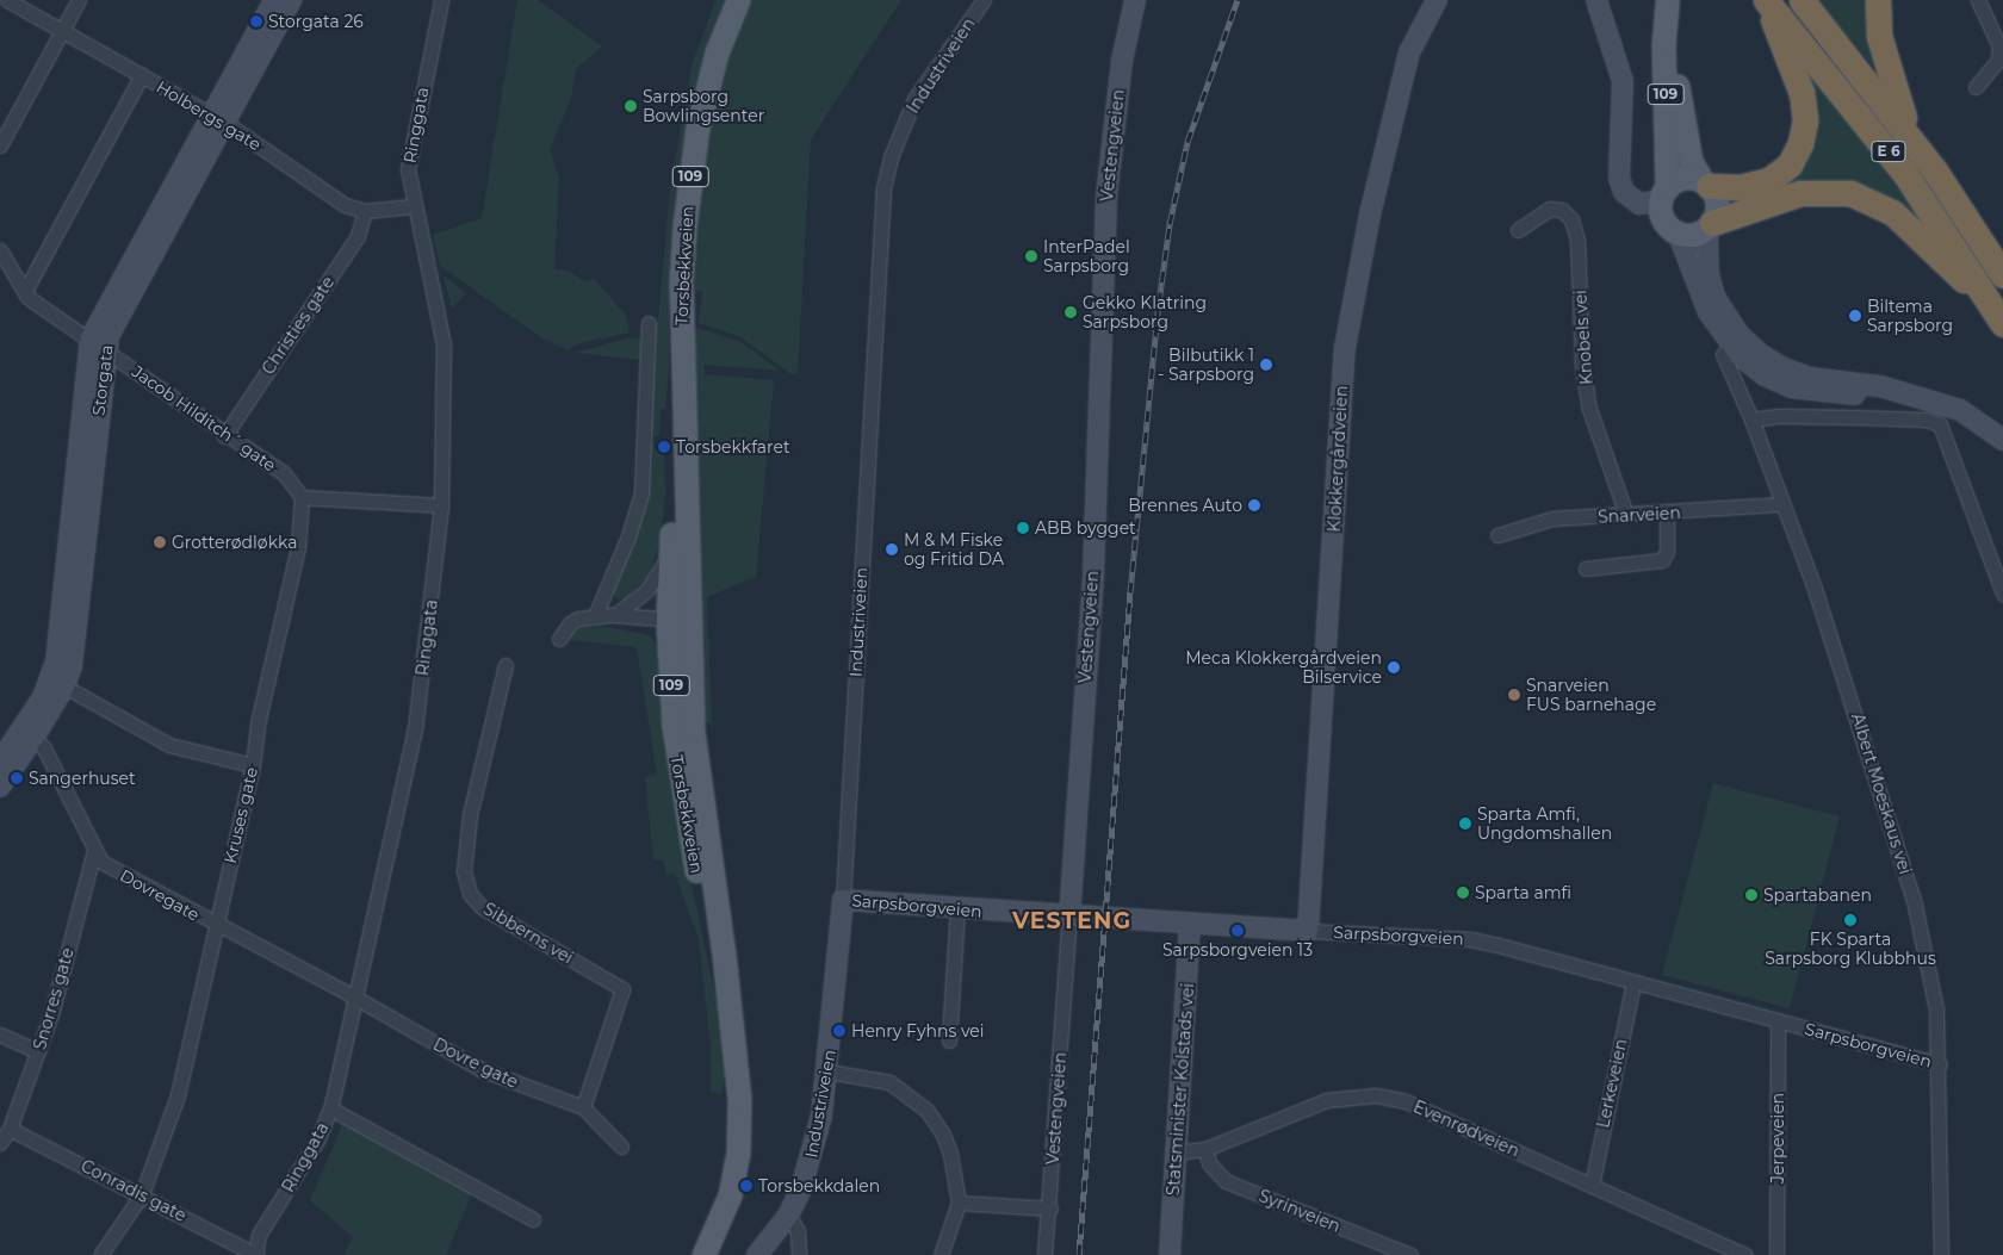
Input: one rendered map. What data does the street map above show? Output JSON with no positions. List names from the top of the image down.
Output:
{
  "streets": {
    "highway": ["E 6"],
    "main road": ["109", "Torsbekkveien"],
    "street": [
      "Industriveien",
      "Holbergs gate",
      "Ringgata",
      "Vestengveien",
      "Christies gate",
      "Knobels vei",
      "Storgata",
      "Jacob Hilditch´ gate",
      "Klokkergårdveien",
      "Snarveien",
      "Albert Moeskaus vei",
      "Kruses gate",
      "Dovregate",
      "Sarpsborgveien",
      "Sibberns vei",
      "Snorres gate",
      "Dovre gate",
      "Lerkeveien",
      "Statsminister Kolstads vei",
      "Evenrødveien",
      "Jerpeveien",
      "Conradis gate",
      "Syrinveien"
    ]
  },
  "crossings": [
    ["Industriveien", "Sarpsborgveien"],
    ["109", "E 6"],
    ["Holbergs gate", "Ringgata"],
    ["Holbergs gate", "Christies gate"],
    ["Holbergs gate", "Storgata"],
    ["Ringgata", "Dovregate"],
    ["Ringgata", "Dovre gate"],
    ["Ringgata", "Conradis gate"],
    ["Vestengveien", "Sarpsborgveien"],
    ["Christies gate", "Jacob Hilditch´ gate"],
    ["Knobels vei", "Snarveien"],
    ["Storgata", "Jacob Hilditch´ gate"],
    ["Storgata", "Dovregate"],
    ["Jacob Hilditch´ gate", "Kruses gate"],
    ["Klokkergårdveien", "Sarpsborgveien"],
    ["Snarveien", "Albert Moeskaus vei"],
    ["Albert Moeskaus vei", "Sarpsborgveien"],
    ["Kruses gate", "Dovregate"],
    ["Kruses gate", "Conradis gate"],
    ["Dovregate", "Snorres gate"],
    ["Dovregate", "Dovre gate"],
    ["Sarpsborgveien", "Lerkeveien"],
    ["Sarpsborgveien", "Statsminister Kolstads vei"],
    ["Sarpsborgveien", "Jerpeveien"],
    ["Sibberns vei", "Dovre gate"],
    ["Snorres gate", "Conradis gate"],
    ["Lerkeveien", "Evenrødveien"],
    ["Statsminister Kolstads vei", "Evenrødveien"],
    ["Evenrødveien", "Syrinveien"]
  ],
  "districts": ["VESTENG"],
  "places": [
    "Storgata 26",
    "Sarpsborg Bowlingsenter",
    "InterPadel Sarpsborg",
    "Gekko Klatring Sarpsborg",
    "Biltema Sarpsborg",
    "Bilbutikk 1 - Sarpsborg",
    "Torsbekkfaret",
    "Brennes Auto",
    "ABB bygget",
    "Grotterødløkka",
    "M & M Fiske og Fritid DA",
    "Meca Klokkergårdveien Bilservice",
    "Snarveien FUS barnehage",
    "Sangerhuset",
    "Sparta Amfi, Ungdomshallen",
    "Sparta amfi",
    "Spartabanen",
    "FK Sparta Sarpsborg Klubbhus",
    "Sarpsborgveien 13",
    "Henry Fyhns vei",
    "Torsbekkdalen"
  ]
}
